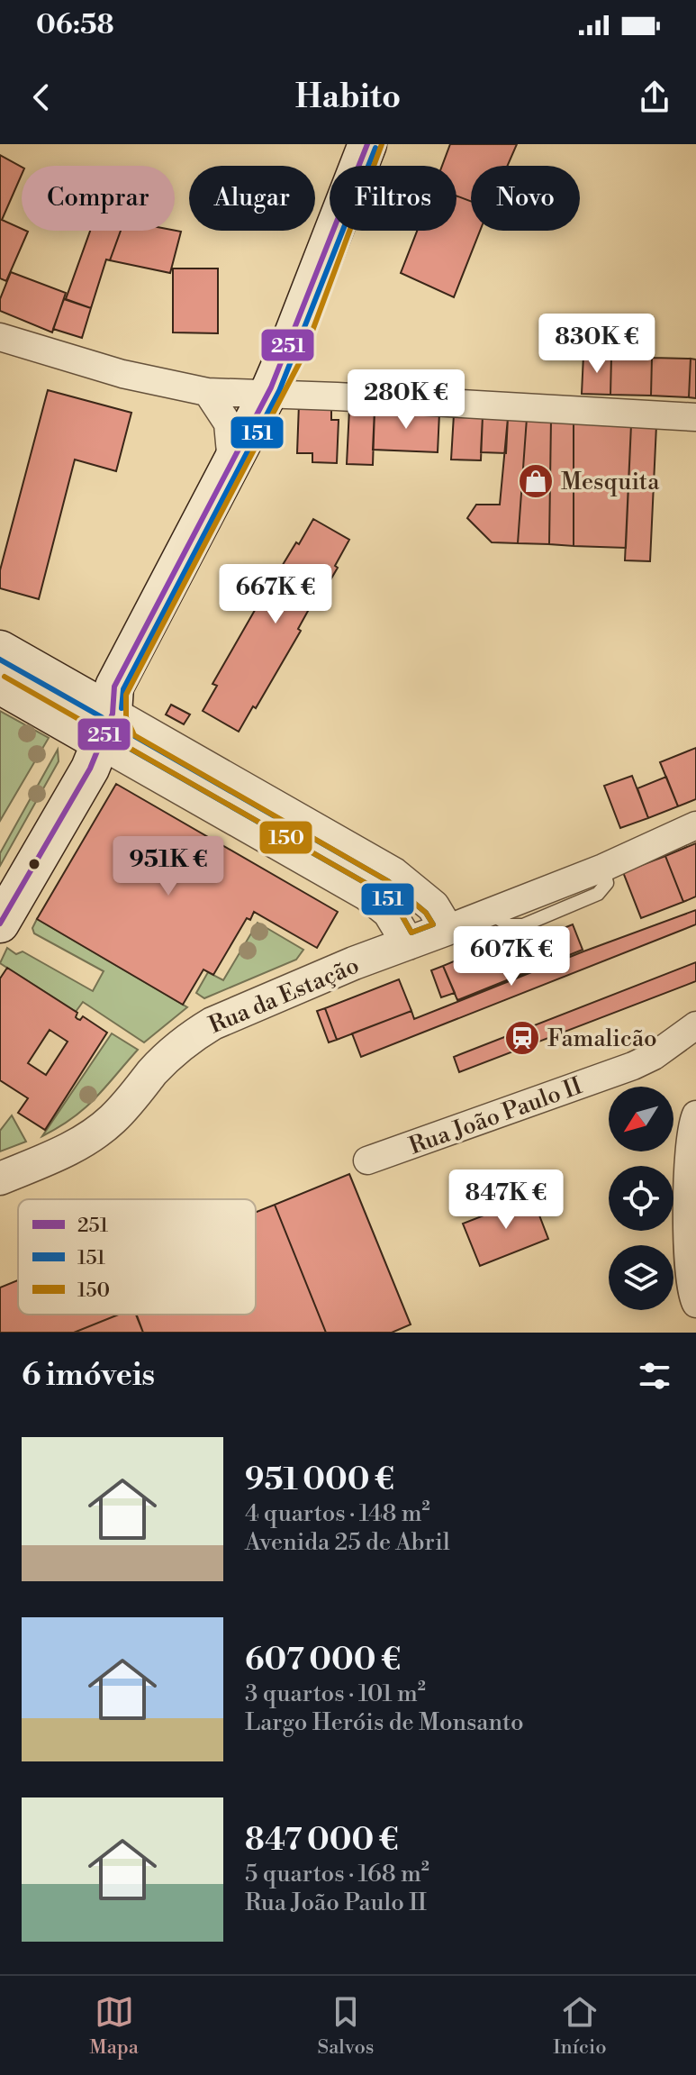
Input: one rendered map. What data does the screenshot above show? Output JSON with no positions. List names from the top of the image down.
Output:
{
  "streets": {
    "street": ["Rua da Estação", "Rua João Paulo II"]
  },
  "places": {
    "shop": ["Mesquita"],
    "station": ["Famalicão"]
  },
  "lines": ["transit line 251", "transit line 150", "transit line 151"],
  "legend": ["251", "151", "150"],
  "north": "bottom left",
  "page": {
    "status": "06:58",
    "header": "Habito",
    "chip": [
      "Comprar",
      "Alugar",
      "Filtros",
      "Novo"
    ],
    "price": [
      "830K €",
      "280K €",
      "667K €",
      "951K €",
      "607K €",
      "847K €"
    ],
    "heading": "6 imóveis",
    "list": [
      {
        "name": "951 000 €",
        "note": "4 quartos · 148 m² · Avenida 25 de Abril"
      },
      {
        "name": "607 000 €",
        "note": "3 quartos · 101 m² · Largo Heróis de Monsanto"
      },
      {
        "name": "847 000 €",
        "note": "5 quartos · 168 m² · Rua João Paulo II"
      }
    ],
    "tabs": ["Mapa", "Salvos", "Início"]
  }
}
